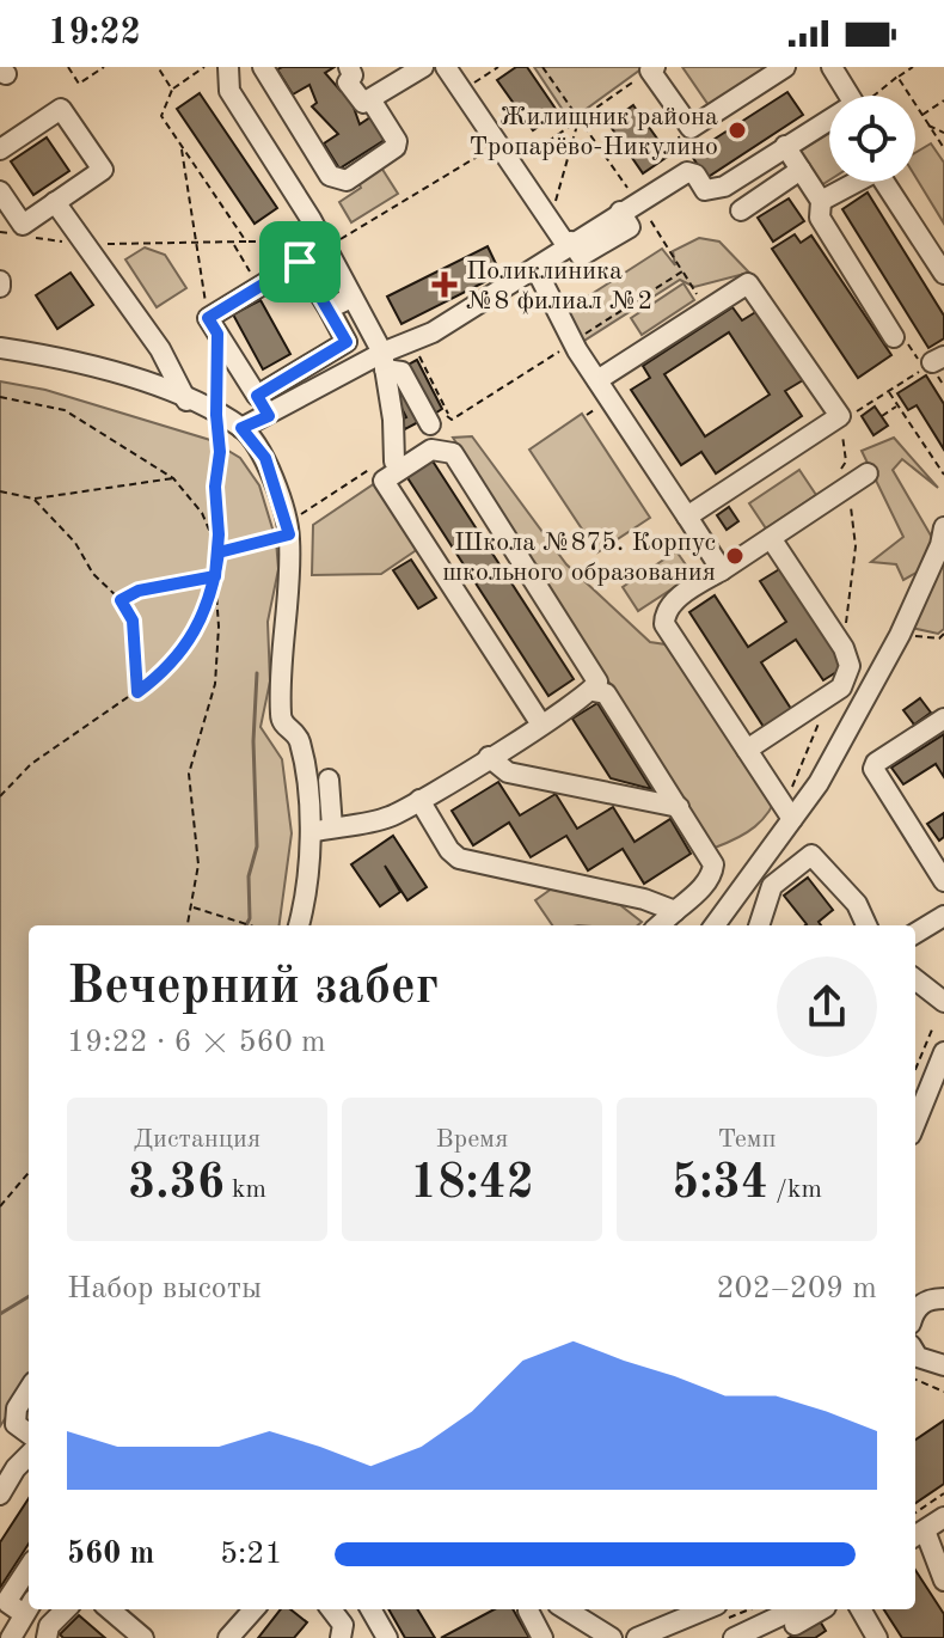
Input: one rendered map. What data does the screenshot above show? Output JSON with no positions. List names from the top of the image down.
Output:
{
  "places": {
    "other": ["Жилищник района Тропарёво-Никулино", "Школа №875. Корпус школьного образования"],
    "health": ["Поликлиника №8 филиал №2"]
  },
  "page": {
    "status": "19:22",
    "heading": ["Вечерний забег", "19:22 · 6 × 560 m"],
    "stats": [
      ["Дистанция", "3.36 km"],
      ["Время", "18:42"],
      ["Темп", "5:34 /km"]
    ],
    "chart": ["Набор высоты", "202–209 m"],
    "list": [
      {
        "name": "560 m",
        "note": "5:21"
      }
    ]
  }
}
